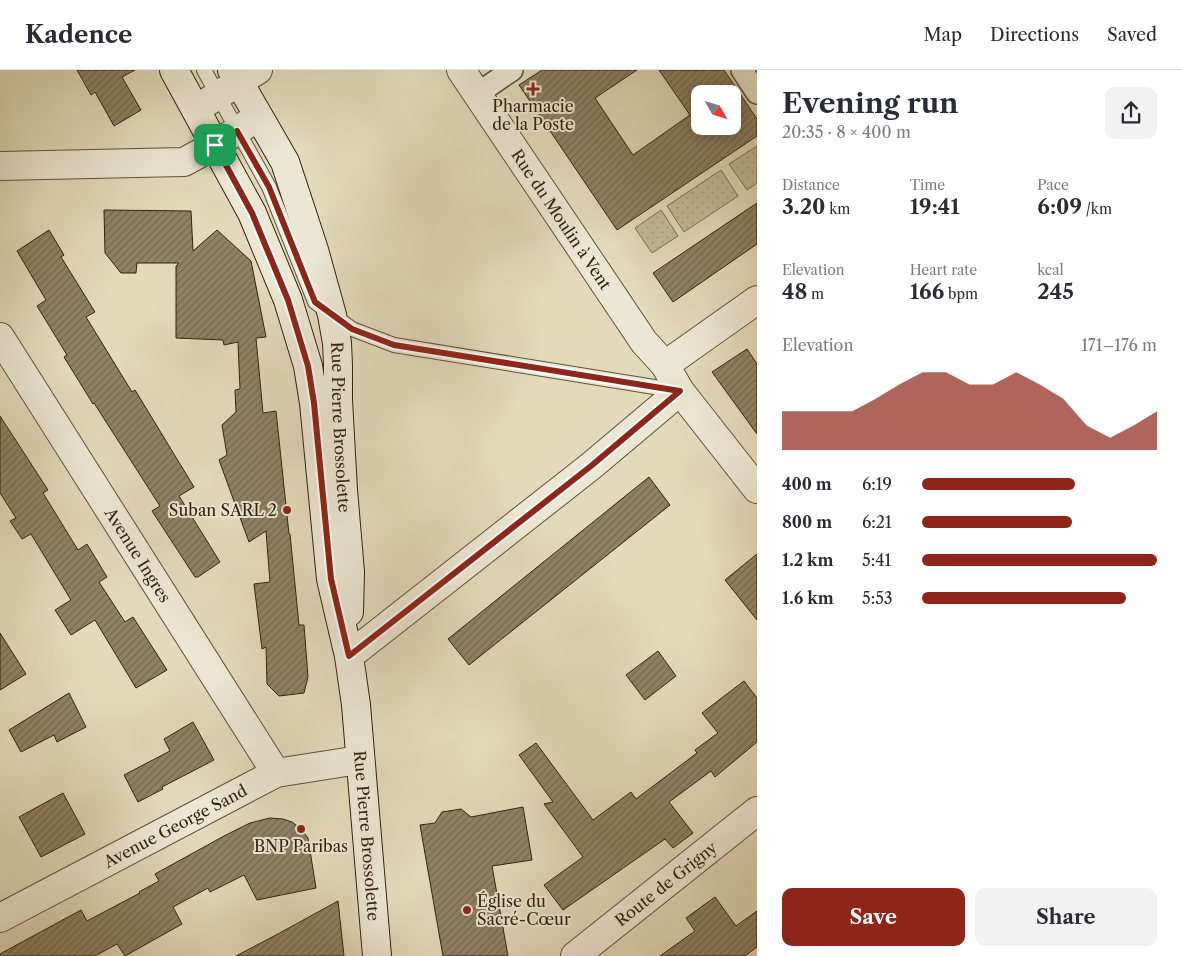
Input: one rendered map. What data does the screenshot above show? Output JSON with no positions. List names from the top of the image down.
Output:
{
  "streets": {
    "street": [
      "Rue du Moulin à Vent",
      "Rue Pierre Brossolette",
      "Avenue Ingres",
      "Avenue George Sand",
      "Route de Grigny"
    ]
  },
  "crossings": [
    ["Rue Pierre Brossolette", "Avenue George Sand"],
    ["Avenue Ingres", "Avenue George Sand"]
  ],
  "places": {
    "health": ["Pharmacie de la Poste"],
    "other": ["Suban SARL 2", "BNP Paribas", "Église du Sacré-Cœur"]
  },
  "north": "bottom right",
  "page": {
    "header": "Kadence",
    "nav": ["Map", "Directions", "Saved"],
    "heading": ["Evening run", "20:35 · 8 × 400 m"],
    "stats": [
      ["Distance", "3.20 km"],
      ["Time", "19:41"],
      ["Pace", "6:09 /km"],
      ["Elevation", "48 m"],
      ["Heart rate", "166 bpm"],
      ["kcal", "245"]
    ],
    "chart": ["Elevation", "171–176 m"],
    "list": [
      {
        "name": "400 m",
        "note": "6:19"
      },
      {
        "name": "800 m",
        "note": "6:21"
      },
      {
        "name": "1.2 km",
        "note": "5:41"
      },
      {
        "name": "1.6 km",
        "note": "5:53"
      }
    ],
    "buttons": ["Save", "Share"]
  }
}
